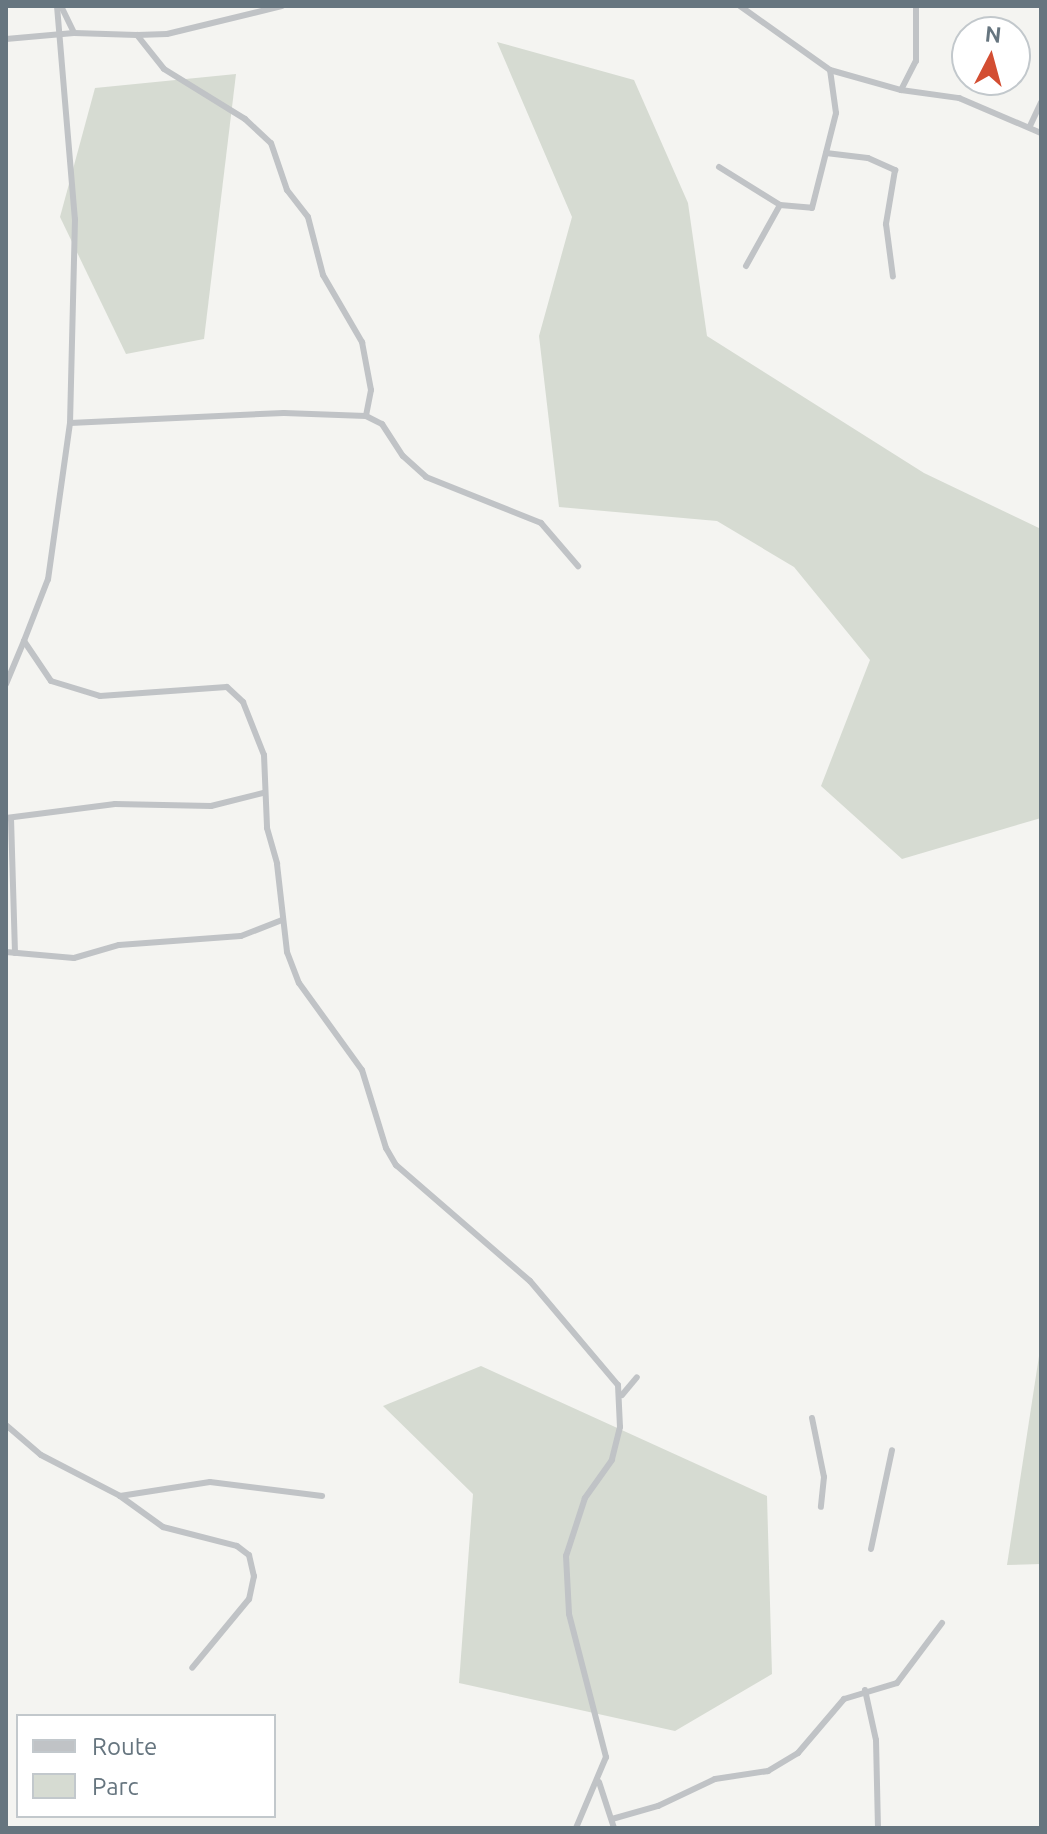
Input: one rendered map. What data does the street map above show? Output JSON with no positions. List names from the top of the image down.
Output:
{
  "legend": ["Route", "Parc"],
  "north": "top"
}
